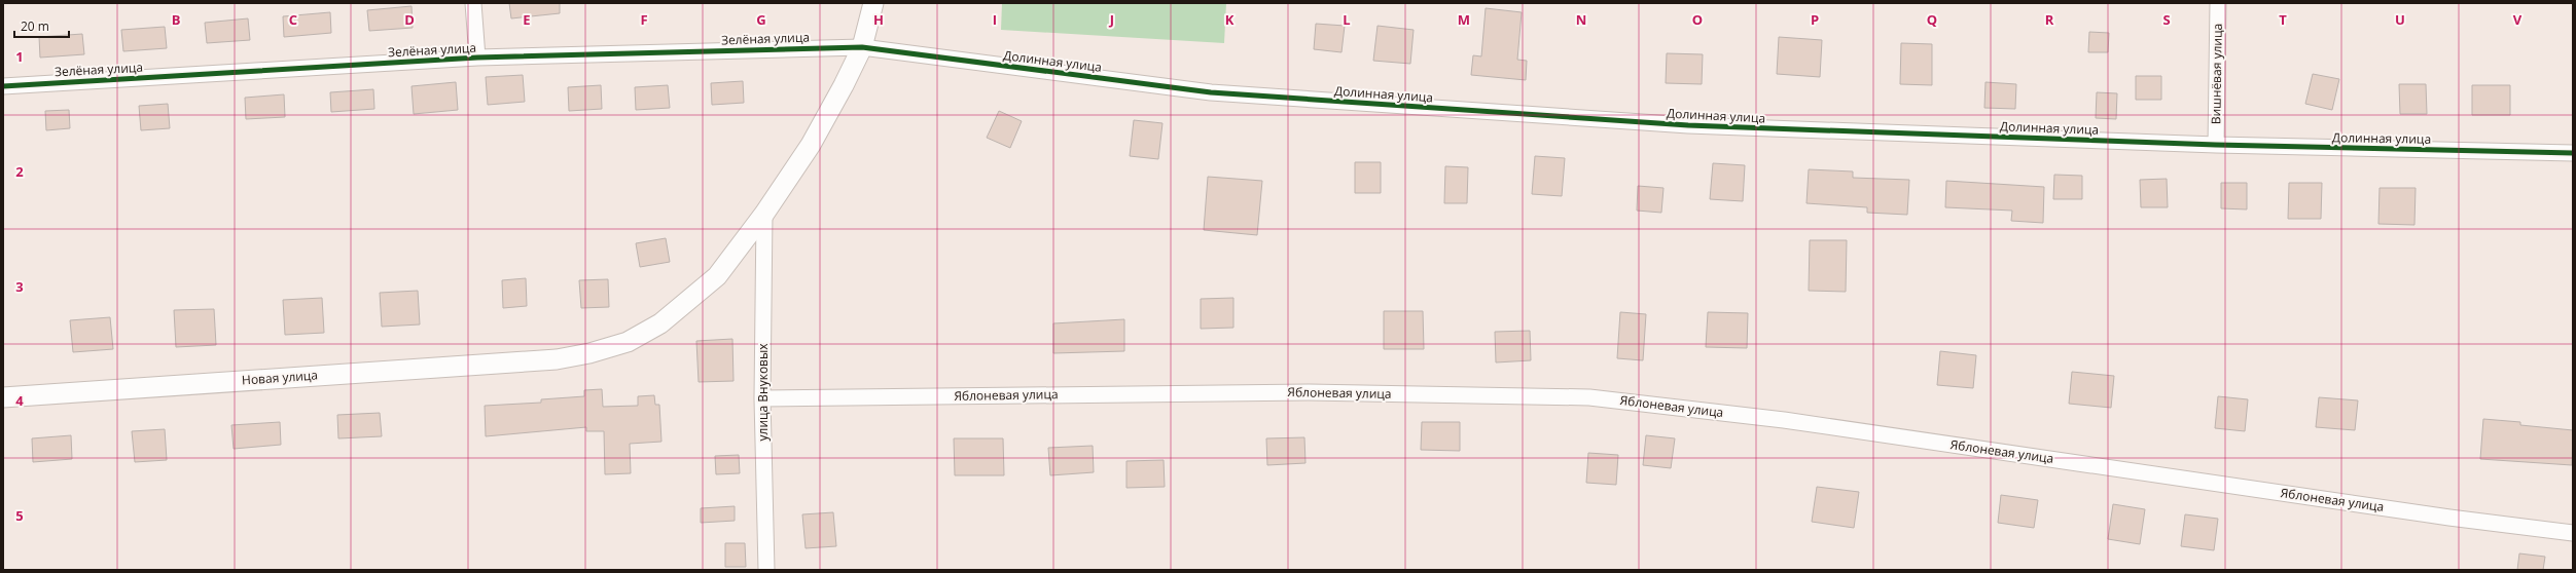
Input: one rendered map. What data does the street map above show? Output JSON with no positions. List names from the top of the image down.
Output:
{
  "streets": {
    "street": [
      "Зелёная улица",
      "Долинная улица",
      "Вишнёвая улица",
      "Новая улица",
      "улица Внуковых",
      "Яблоневая улица"
    ]
  },
  "crossings": [
    ["Зелёная улица", "Долинная улица"],
    ["Зелёная улица", "Новая улица"],
    ["Долинная улица", "Вишнёвая улица"],
    ["Долинная улица", "Новая улица"],
    ["Новая улица", "улица Внуковых"],
    ["улица Внуковых", "Яблоневая улица"]
  ],
  "scale_bar": "20 m",
  "grid": {
    "columns": [
      "B",
      "C",
      "D",
      "E",
      "F",
      "G",
      "H",
      "I",
      "J",
      "K",
      "L",
      "M",
      "N",
      "O",
      "P",
      "Q",
      "R",
      "S",
      "T",
      "U",
      "V"
    ],
    "rows": [
      "1",
      "2",
      "3",
      "4",
      "5"
    ]
  }
}
